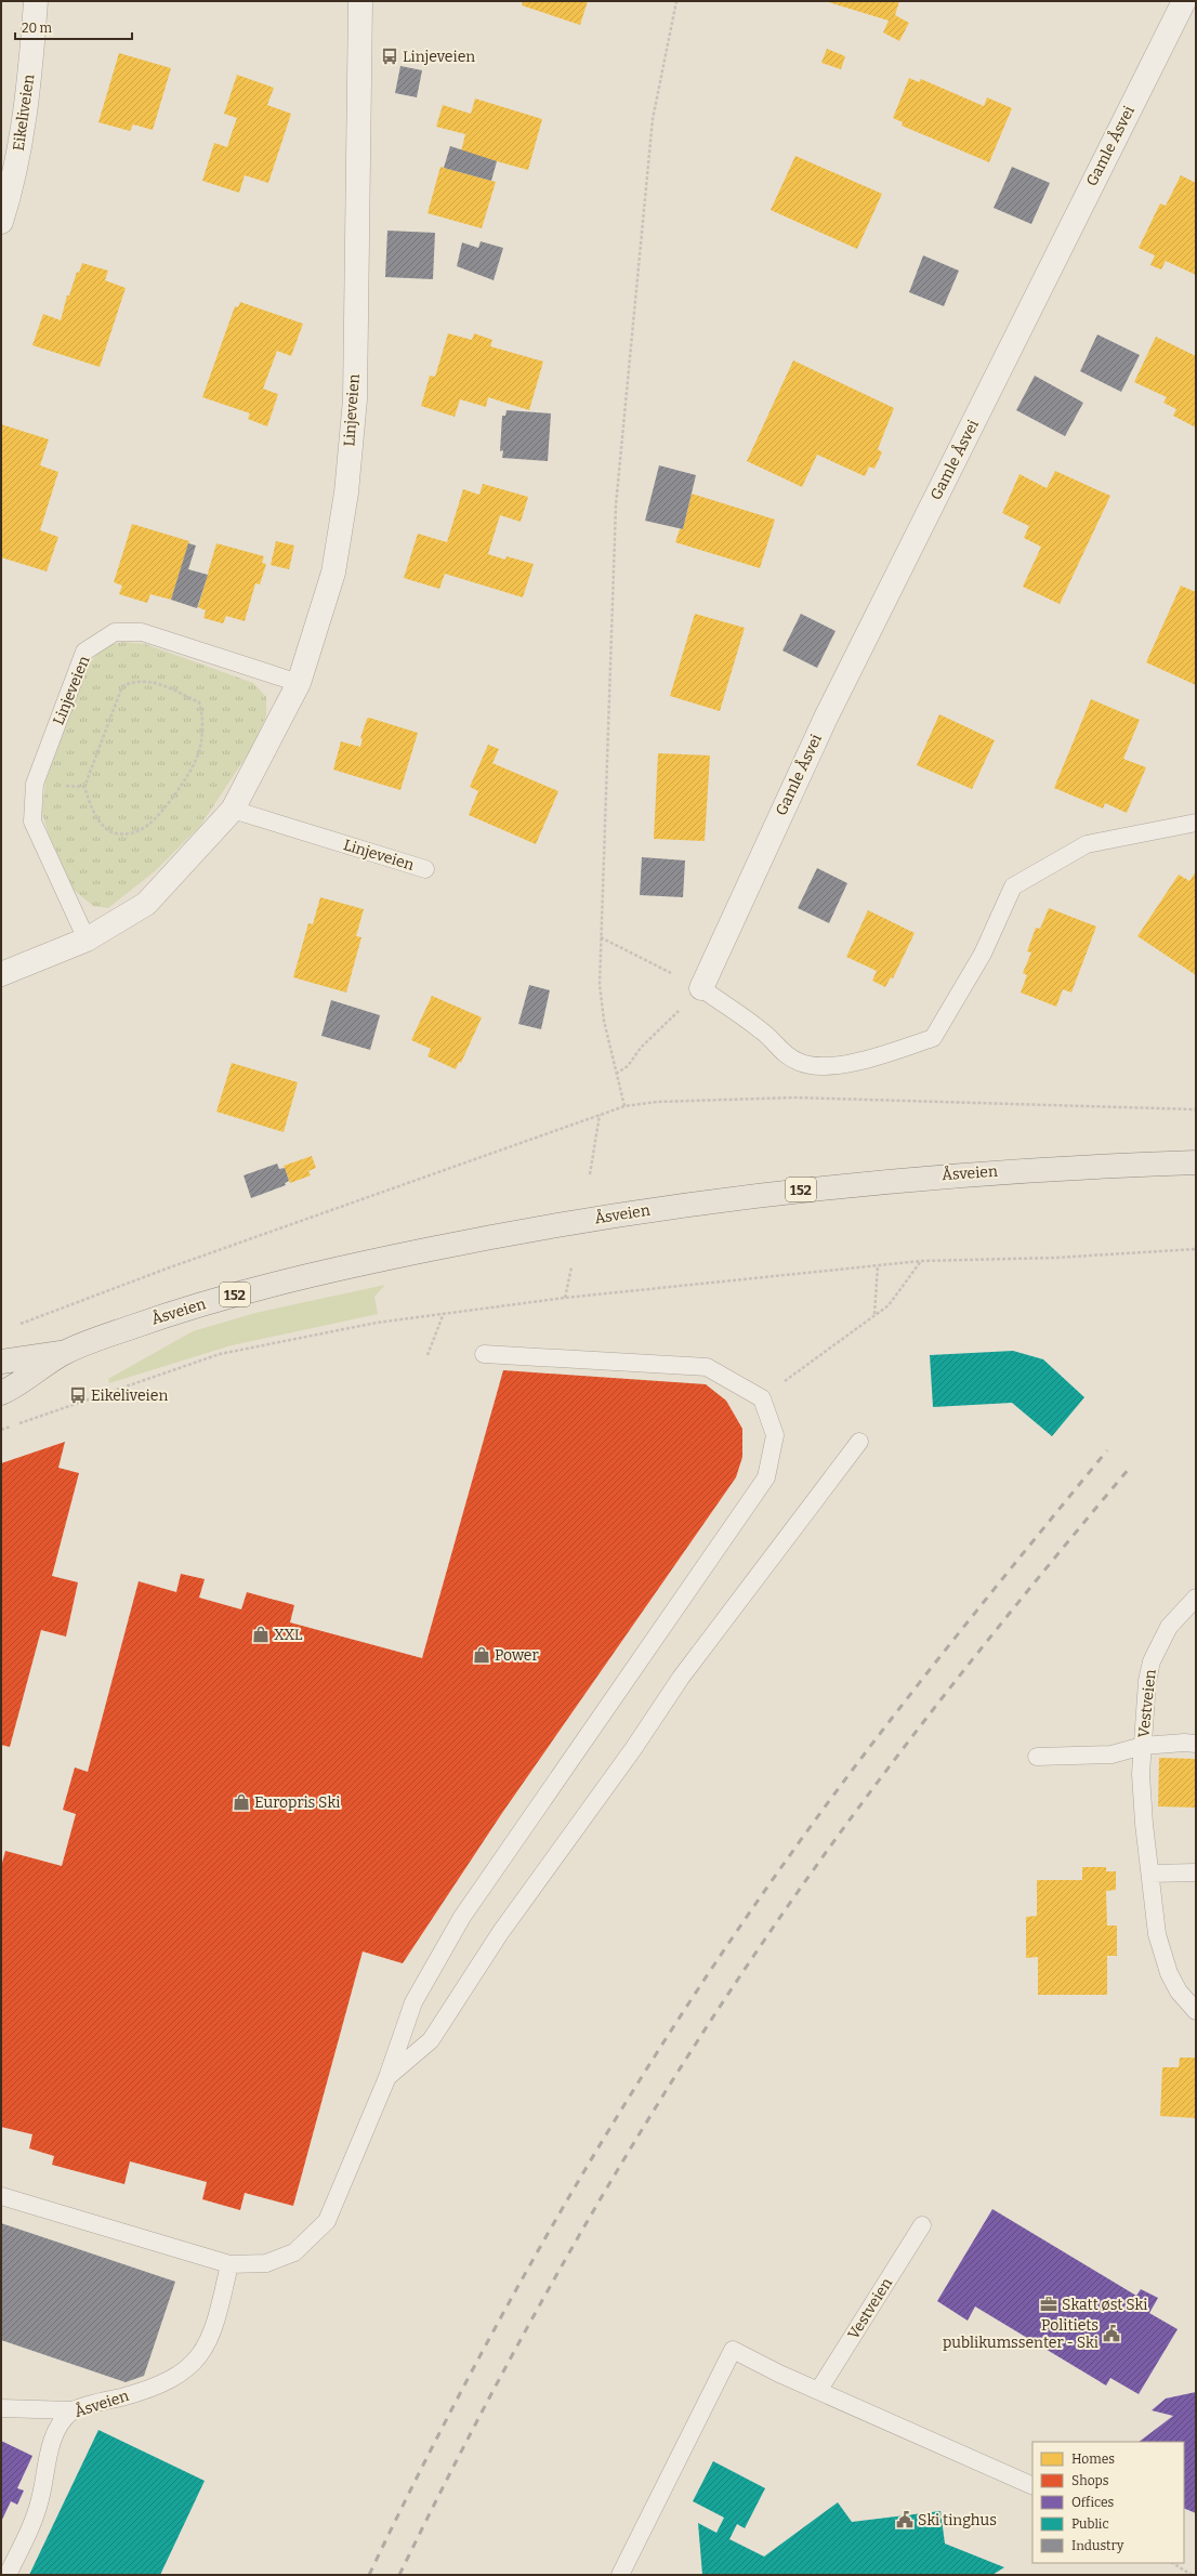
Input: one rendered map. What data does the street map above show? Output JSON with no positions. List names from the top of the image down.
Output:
{
  "streets": {
    "main road": ["Åsveien", "152"],
    "street": ["Eikeliveien", "Gamle Åsvei", "Linjeveien"],
    "lane": ["Vestveien"]
  },
  "places": {
    "bus stop": ["Linjeveien", "Eikeliveien"],
    "shop": ["XXL", "Power", "Europris Ski"],
    "office": ["Skatt øst Ski"],
    "public building": ["Politiets publikumssenter - Ski", "Ski tinghus"]
  },
  "legend": [
    "Homes",
    "Shops",
    "Offices",
    "Public",
    "Industry"
  ],
  "scale_bar": "20 m"
}
